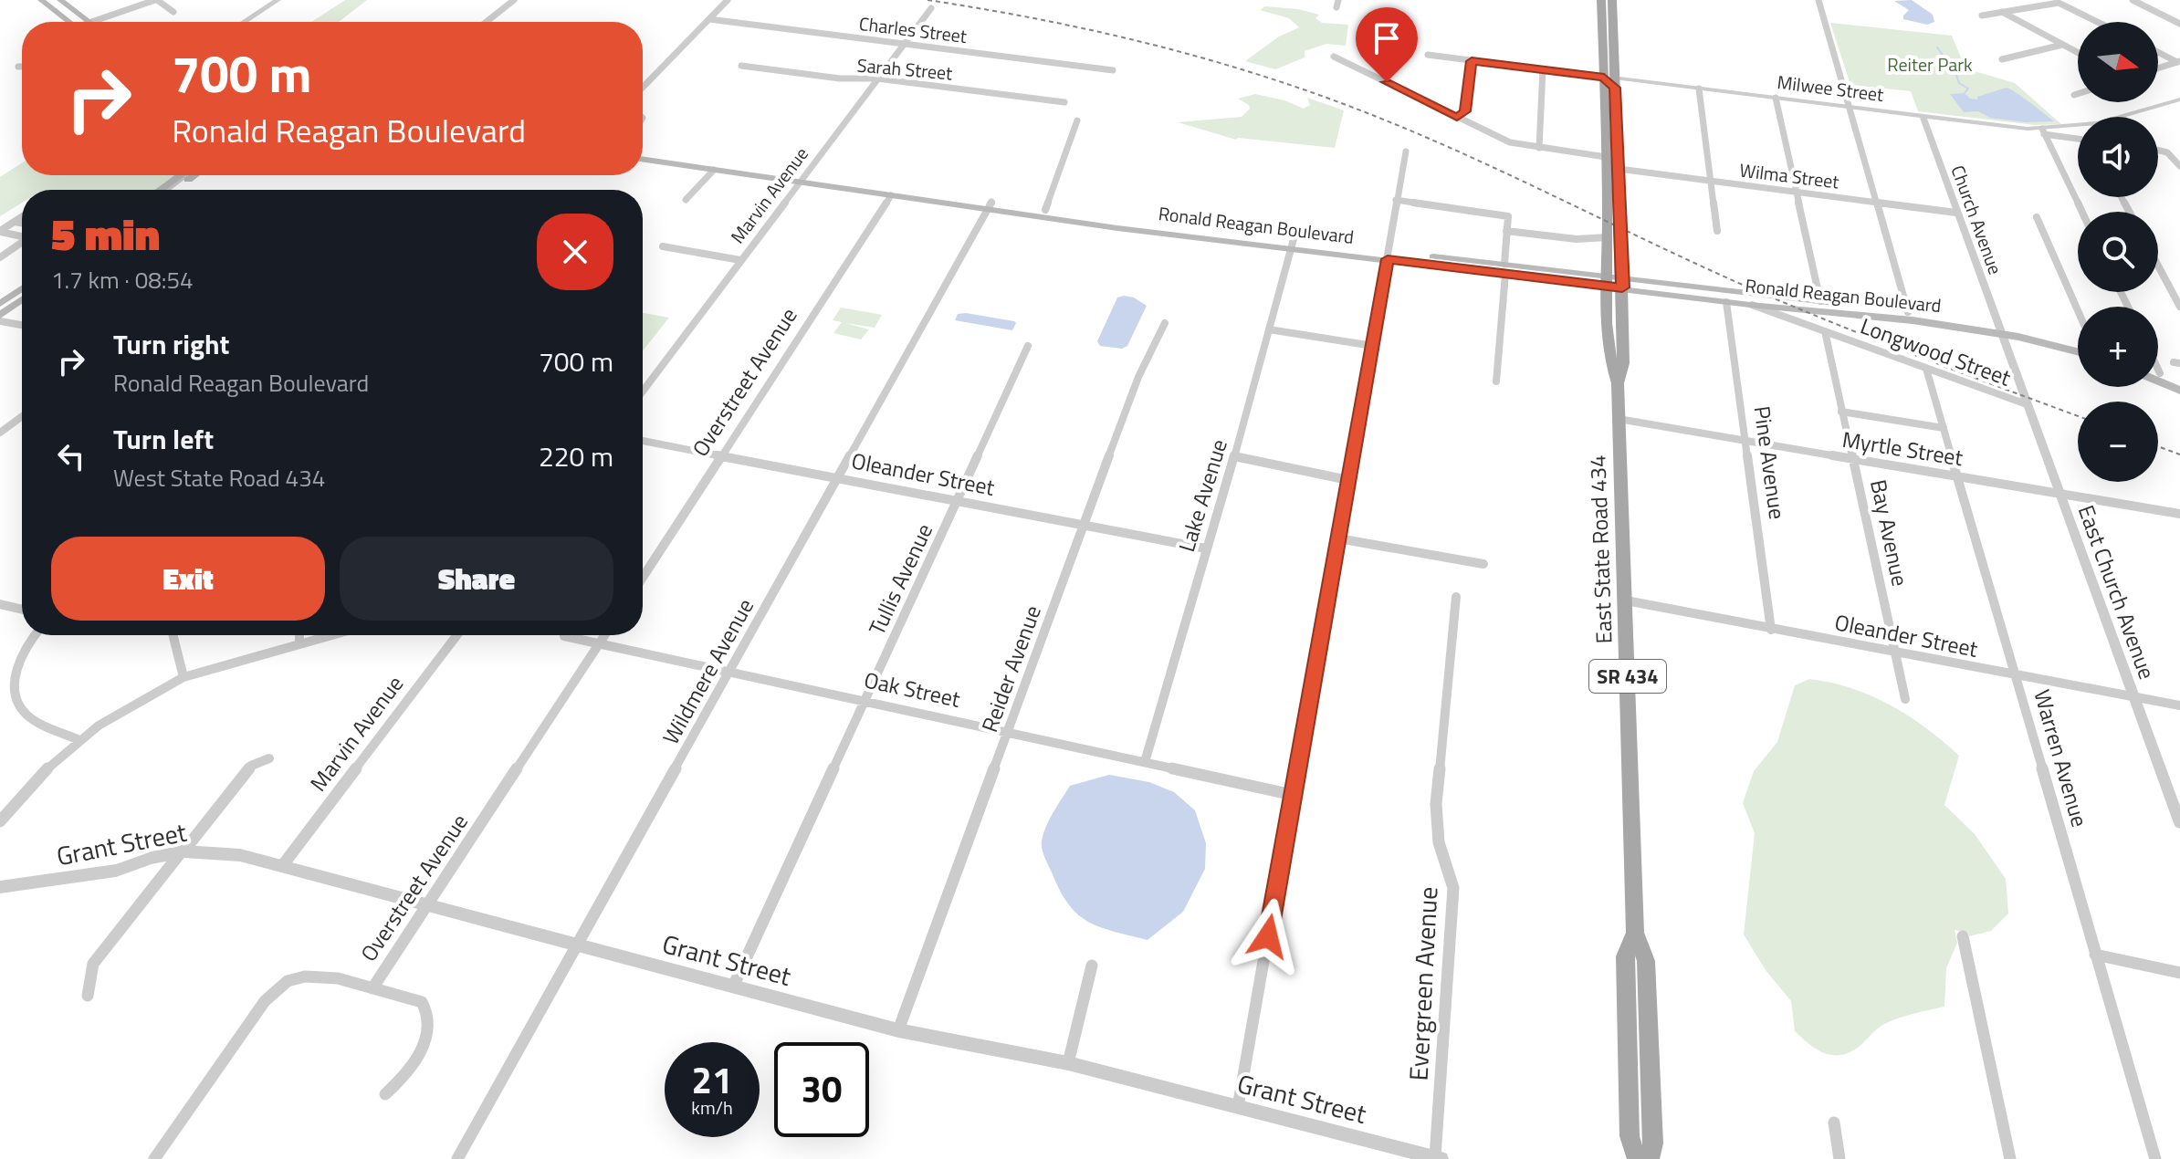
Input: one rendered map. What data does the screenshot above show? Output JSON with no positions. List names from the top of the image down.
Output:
{
  "streets": {
    "main road": ["Ronald Reagan Boulevard", "East State Road 434", "SR 434"],
    "street": [
      "Charles Street",
      "Sarah Street",
      "Milwee Street",
      "Wilma Street",
      "Marvin Avenue",
      "Church Avenue",
      "Longwood Street",
      "Overstreet Avenue",
      "Myrtle Street",
      "Pine Avenue",
      "Oleander Street",
      "Lake Avenue",
      "Bay Avenue",
      "Tullis Avenue",
      "East Church Avenue",
      "Reider Avenue",
      "Wildmere Avenue",
      "Oak Street",
      "Warren Avenue",
      "Grant Street",
      "Evergreen Avenue"
    ]
  },
  "crossings": [
    ["Charles Street", "Marvin Avenue"],
    ["Sarah Street", "Marvin Avenue"],
    ["Milwee Street", "Church Avenue"],
    ["Milwee Street", "SR 434"],
    ["Wilma Street", "Church Avenue"],
    ["Wilma Street", "SR 434"],
    ["Marvin Avenue", "Ronald Reagan Boulevard"],
    ["Marvin Avenue", "Grant Street"],
    ["Church Avenue", "Ronald Reagan Boulevard"],
    ["Church Avenue", "East Church Avenue"],
    ["Ronald Reagan Boulevard", "Longwood Street"],
    ["Ronald Reagan Boulevard", "Overstreet Avenue"],
    ["Ronald Reagan Boulevard", "Pine Avenue"],
    ["Ronald Reagan Boulevard", "Lake Avenue"],
    ["Ronald Reagan Boulevard", "East State Road 434"],
    ["Ronald Reagan Boulevard", "East Church Avenue"],
    ["Ronald Reagan Boulevard", "Wildmere Avenue"],
    ["Ronald Reagan Boulevard", "SR 434"],
    ["Longwood Street", "Bay Avenue"],
    ["Longwood Street", "East Church Avenue"],
    ["Longwood Street", "Warren Avenue"],
    ["Overstreet Avenue", "Oleander Street"],
    ["Overstreet Avenue", "Oak Street"],
    ["Overstreet Avenue", "Grant Street"],
    ["Myrtle Street", "Pine Avenue"],
    ["Myrtle Street", "Bay Avenue"],
    ["Myrtle Street", "East State Road 434"],
    ["Myrtle Street", "East Church Avenue"],
    ["Myrtle Street", "Warren Avenue"],
    ["Pine Avenue", "Oleander Street"],
    ["Oleander Street", "Lake Avenue"],
    ["Oleander Street", "Bay Avenue"],
    ["Oleander Street", "East State Road 434"],
    ["Oleander Street", "Tullis Avenue"],
    ["Oleander Street", "East Church Avenue"],
    ["Oleander Street", "Reider Avenue"],
    ["Oleander Street", "Wildmere Avenue"],
    ["Oleander Street", "Warren Avenue"],
    ["Lake Avenue", "Oak Street"],
    ["East State Road 434", "SR 434"],
    ["Tullis Avenue", "Oak Street"],
    ["Tullis Avenue", "Grant Street"],
    ["Reider Avenue", "Oak Street"],
    ["Reider Avenue", "Grant Street"],
    ["Wildmere Avenue", "Oak Street"],
    ["Wildmere Avenue", "Grant Street"],
    ["Grant Street", "Evergreen Avenue"]
  ],
  "parks": ["Reiter Park"],
  "north": "right",
  "page": {
    "map_buttons": ["+", "−"],
    "turn": ["700 m", "Ronald Reagan Boulevard"],
    "heading": ["5 min", "1.7 km · 08:54"],
    "list": [
      {
        "name": "Turn right",
        "note": "Ronald Reagan Boulevard",
        "value": "700 m"
      },
      {
        "name": "Turn left",
        "note": "West State Road 434",
        "value": "220 m"
      }
    ],
    "buttons": ["Exit", "Share"],
    "speed": "21 km/h",
    "limit": "30"
  }
}
